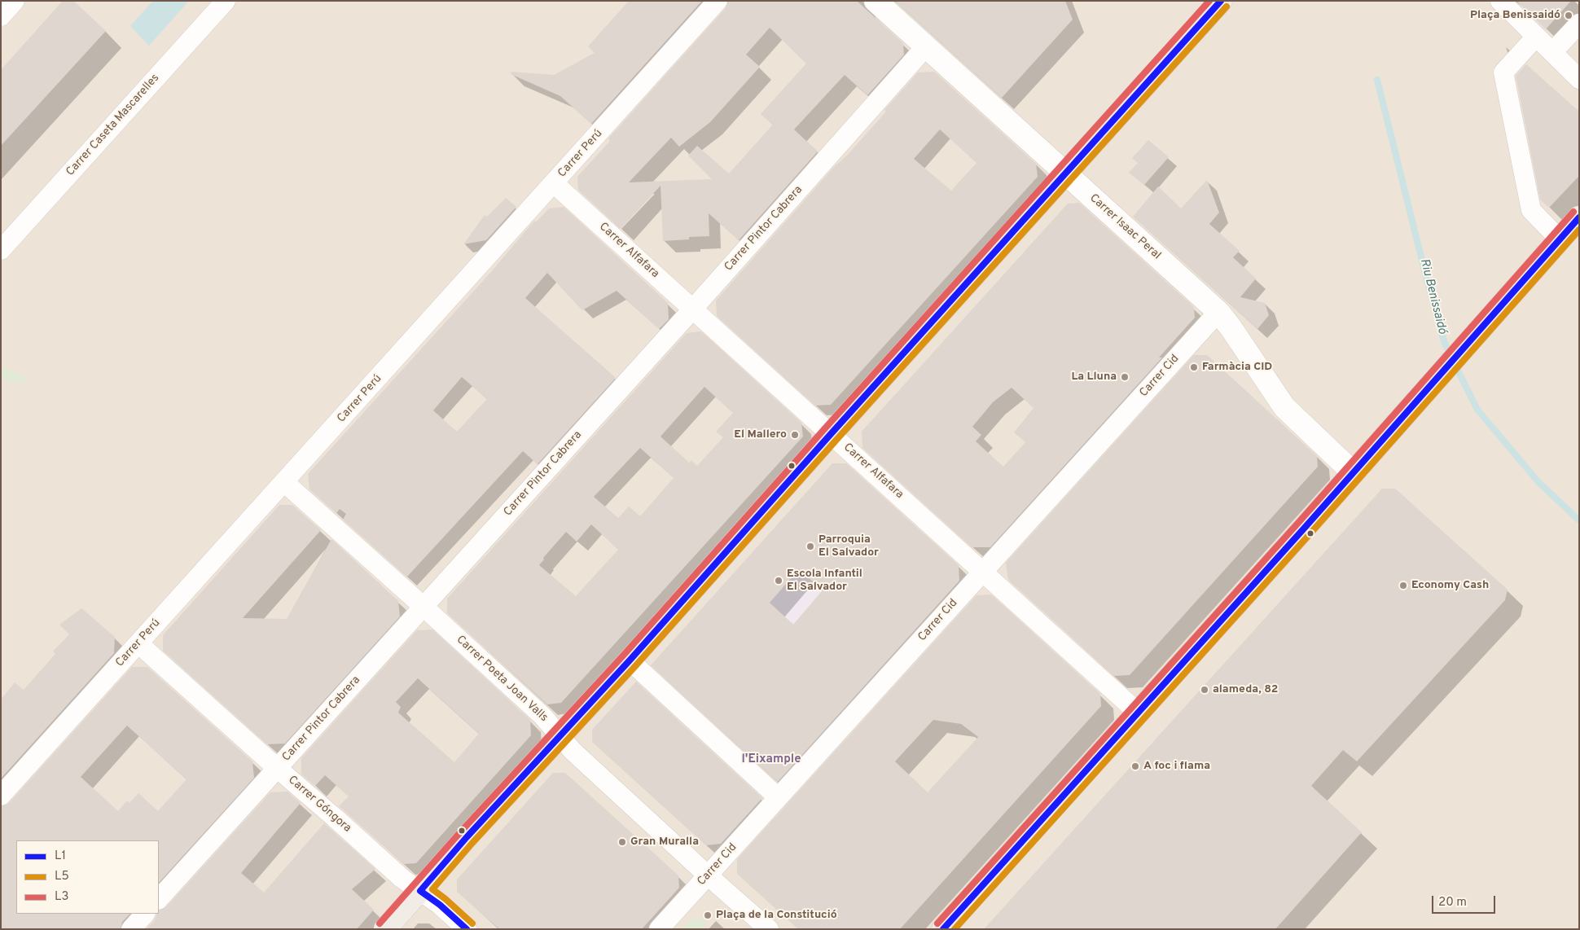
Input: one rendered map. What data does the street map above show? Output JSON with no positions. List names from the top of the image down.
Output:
{
  "streets": {
    "street": [
      "Carrer Caseta Mascarelles",
      "Carrer Perú",
      "Carrer Isaac Peral",
      "Carrer Pintor Cabrera",
      "Carrer Alfafara",
      "Carrer Cid",
      "Carrer Poeta Joan Valls",
      "Carrer Góngora"
    ]
  },
  "crossings": [
    ["Carrer Perú", "Carrer Alfafara"],
    ["Carrer Perú", "Carrer Poeta Joan Valls"],
    ["Carrer Perú", "Carrer Góngora"],
    ["Carrer Isaac Peral", "Carrer Pintor Cabrera"],
    ["Carrer Isaac Peral", "Carrer Cid"],
    ["Carrer Pintor Cabrera", "Carrer Alfafara"],
    ["Carrer Pintor Cabrera", "Carrer Poeta Joan Valls"],
    ["Carrer Pintor Cabrera", "Carrer Góngora"],
    ["Carrer Alfafara", "Carrer Cid"],
    ["Carrer Cid", "Carrer Poeta Joan Valls"]
  ],
  "districts": ["l'Eixample"],
  "water": ["Riu Benissaidó"],
  "places": [
    "Plaça Benissaidó",
    "Farmàcia CID",
    "La Lluna",
    "El Mallero",
    "Parroquia El Salvador",
    "Escola Infantil El Salvador",
    "Economy Cash",
    "alameda, 82",
    "A foc i flama",
    "Gran Muralla",
    "Plaça de la Constitució"
  ],
  "lines": ["transit line L1", "transit line L3", "transit line L5"],
  "legend": ["L1", "L5", "L3"],
  "scale_bar": "20 m"
}
